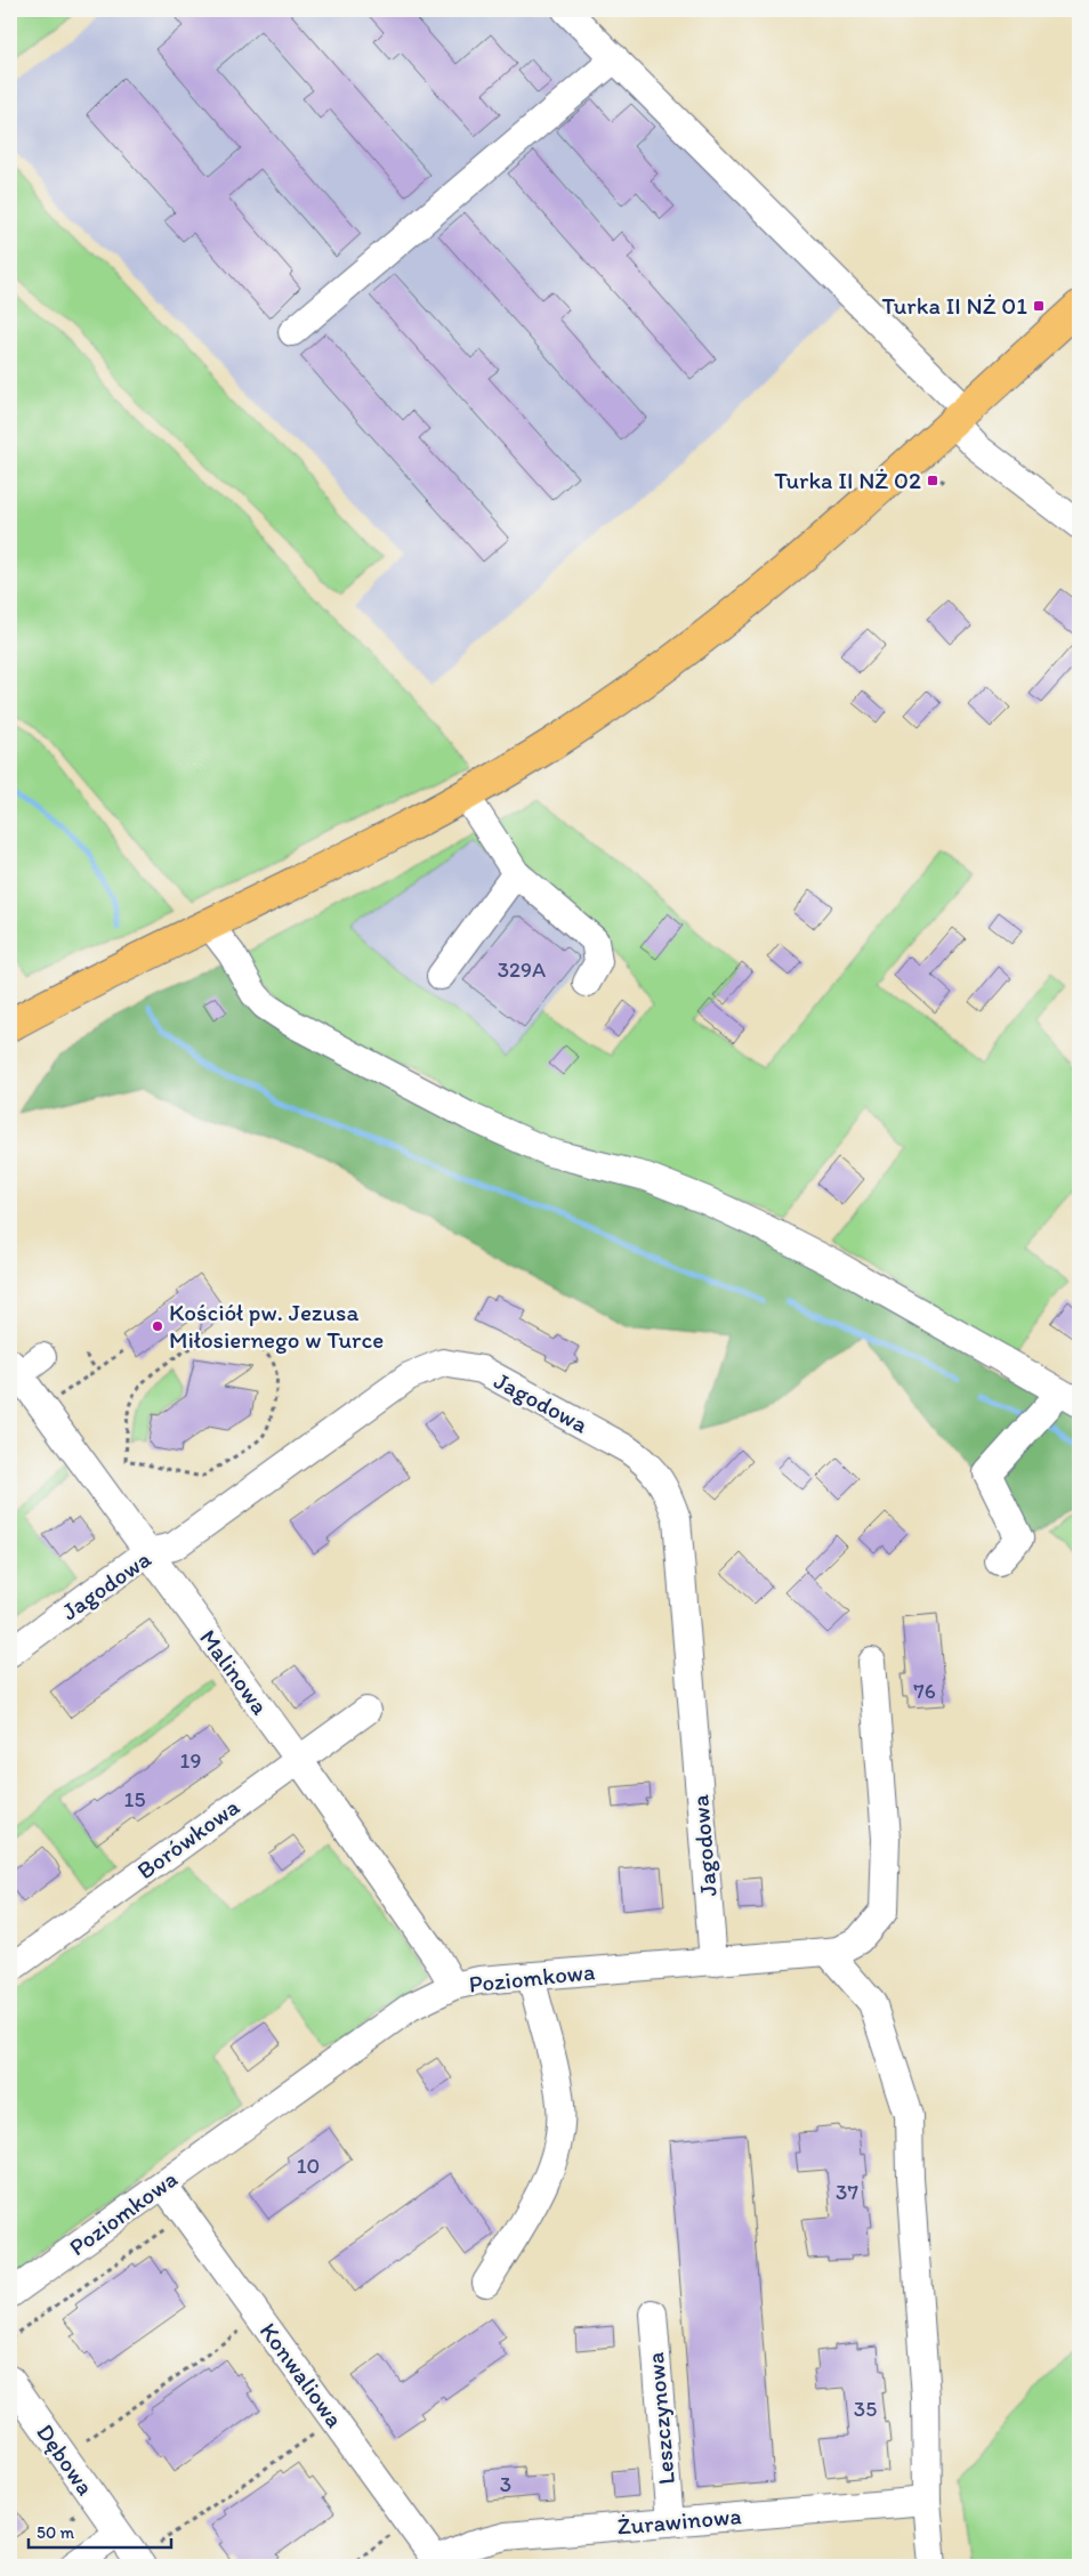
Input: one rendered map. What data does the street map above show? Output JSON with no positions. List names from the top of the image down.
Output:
{
  "streets": {
    "street": [
      "Jagodowa",
      "Malinowa",
      "Borówkowa",
      "Poziomkowa",
      "Konwaliowa",
      "Leszczynowa",
      "Dębowa",
      "Żurawinowa"
    ]
  },
  "crossings": [
    ["Jagodowa", "Malinowa"],
    ["Jagodowa", "Poziomkowa"],
    ["Malinowa", "Borówkowa"],
    ["Malinowa", "Poziomkowa"],
    ["Poziomkowa", "Konwaliowa"],
    ["Konwaliowa", "Żurawinowa"],
    ["Leszczynowa", "Żurawinowa"]
  ],
  "places": {
    "transit": ["Turka II NŻ 01", "Turka II NŻ 02"],
    "other": ["Kościół pw. Jezusa Miłosiernego w Turce"]
  },
  "house_numbers": [
    "329A",
    "76",
    "19",
    "15",
    "10",
    "37",
    "35",
    "3"
  ],
  "scale_bar": "50 m"
}
